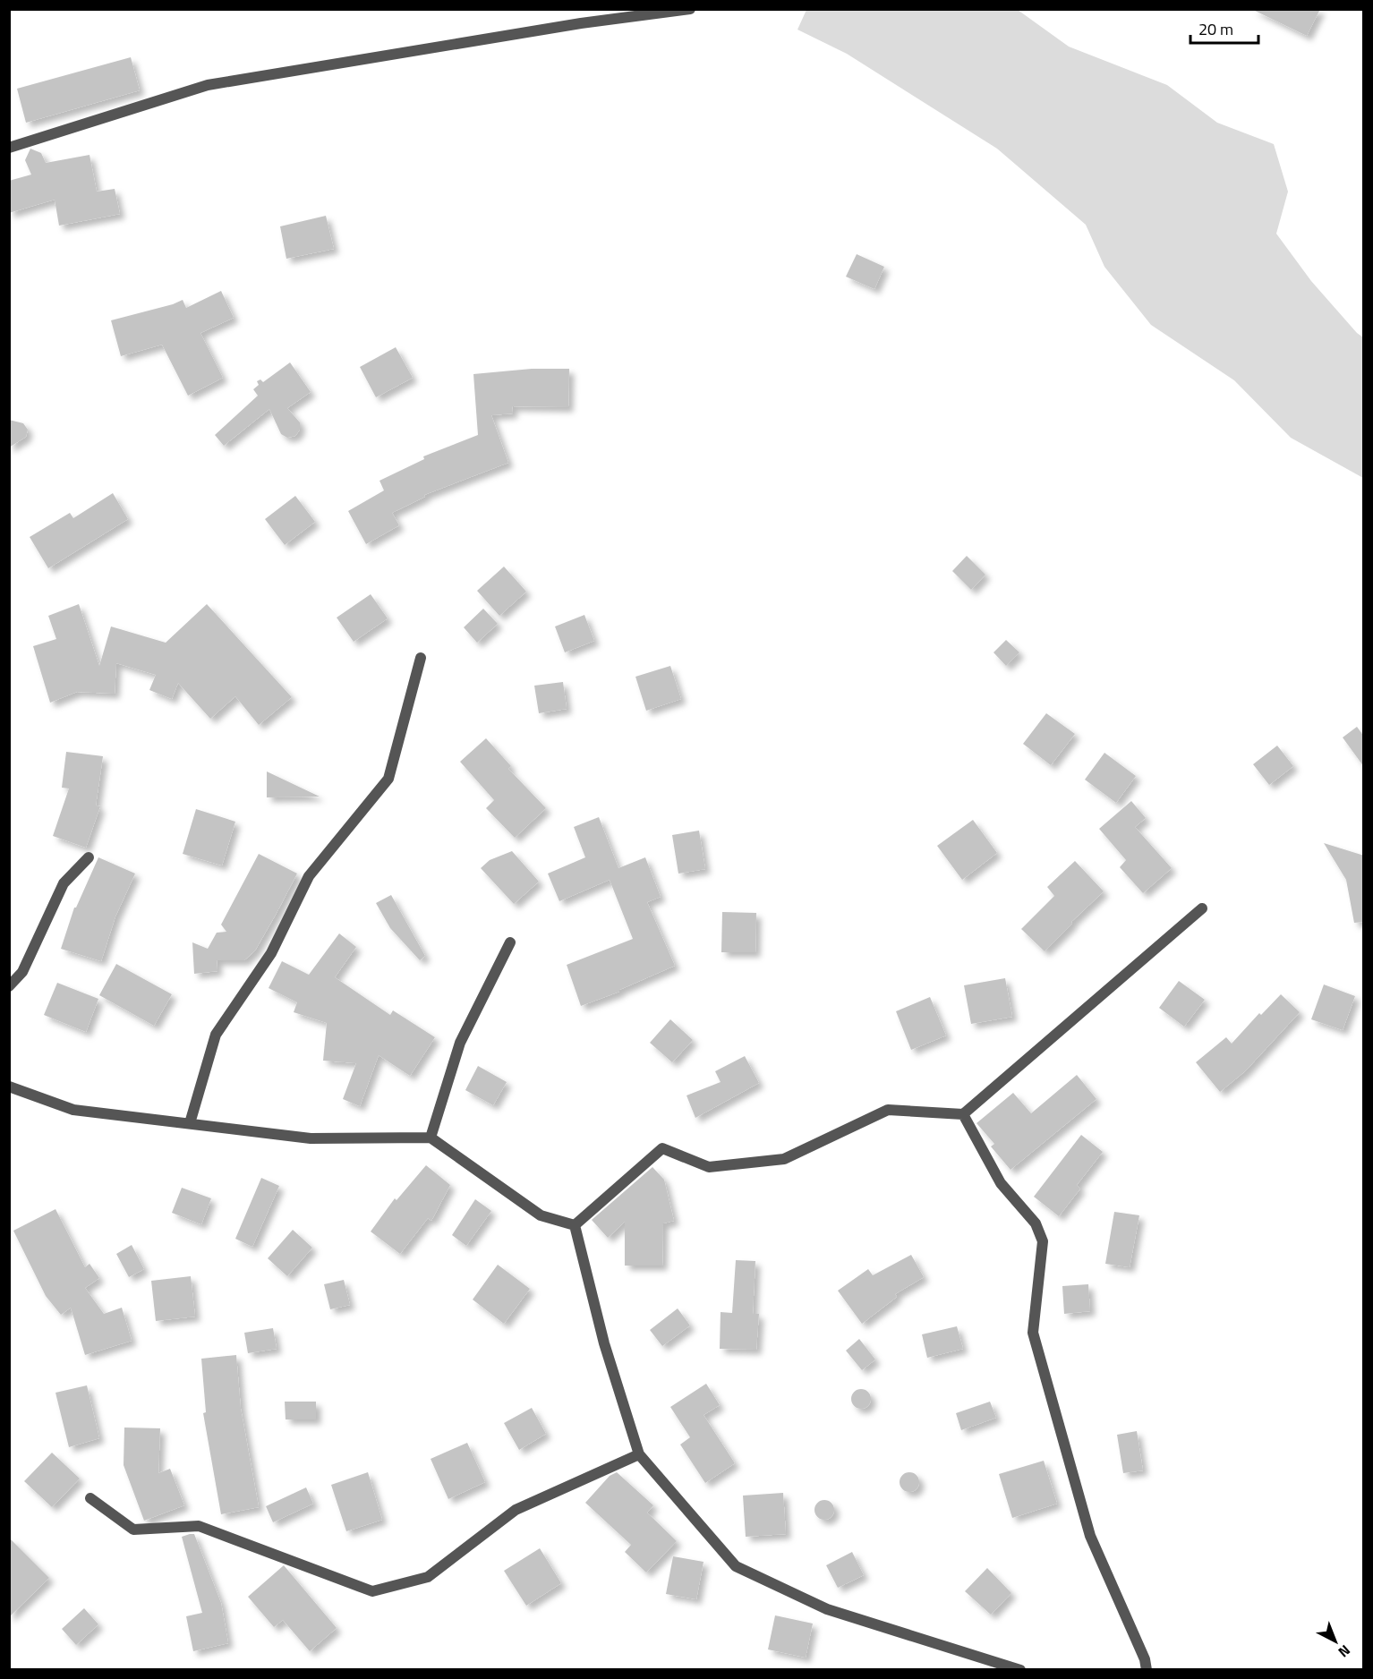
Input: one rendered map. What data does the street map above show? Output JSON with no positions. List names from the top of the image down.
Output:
{
  "scale_bar": "20 m",
  "north": "bottom right"
}
